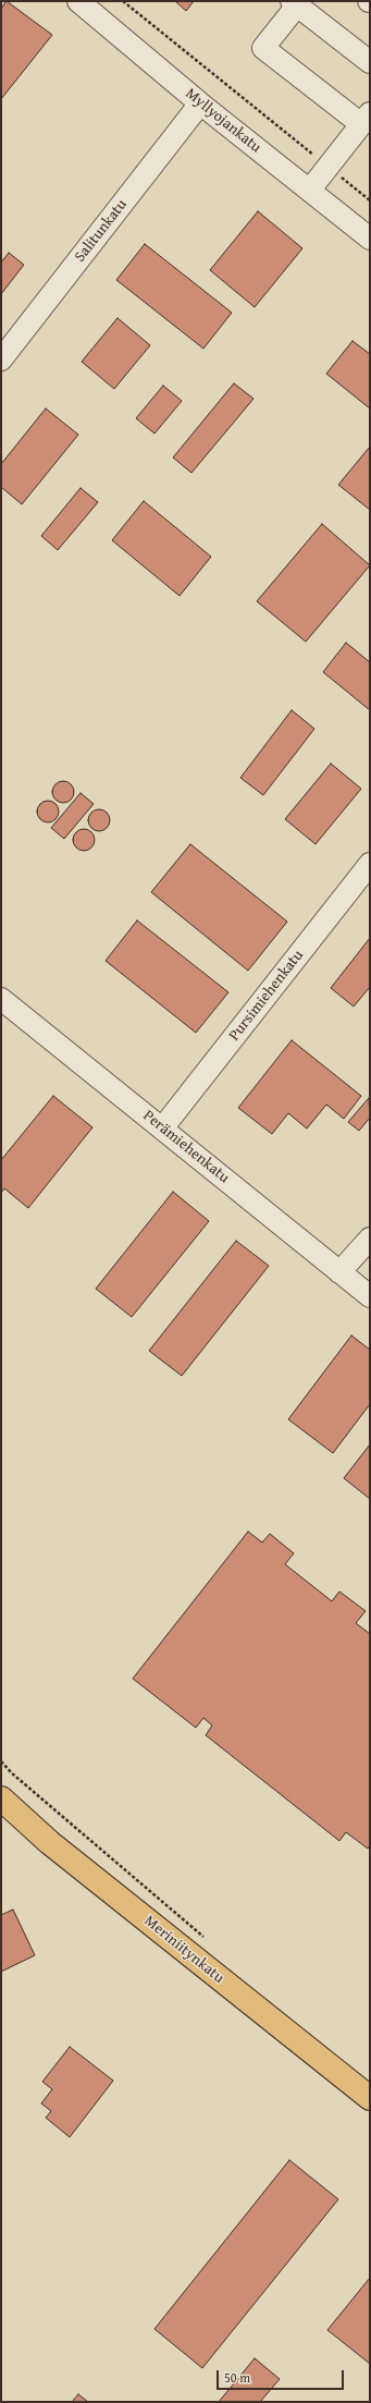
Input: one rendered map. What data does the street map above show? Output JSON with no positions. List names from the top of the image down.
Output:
{
  "streets": {
    "main road": ["Meriniitynkatu"],
    "street": [
      "Myllyojankatu",
      "Salitunkatu",
      "Pursimiehenkatu",
      "Perämiehenkatu"
    ]
  },
  "crossings": [
    ["Myllyojankatu", "Salitunkatu"],
    ["Pursimiehenkatu", "Perämiehenkatu"]
  ],
  "scale_bar": "50 m"
}
